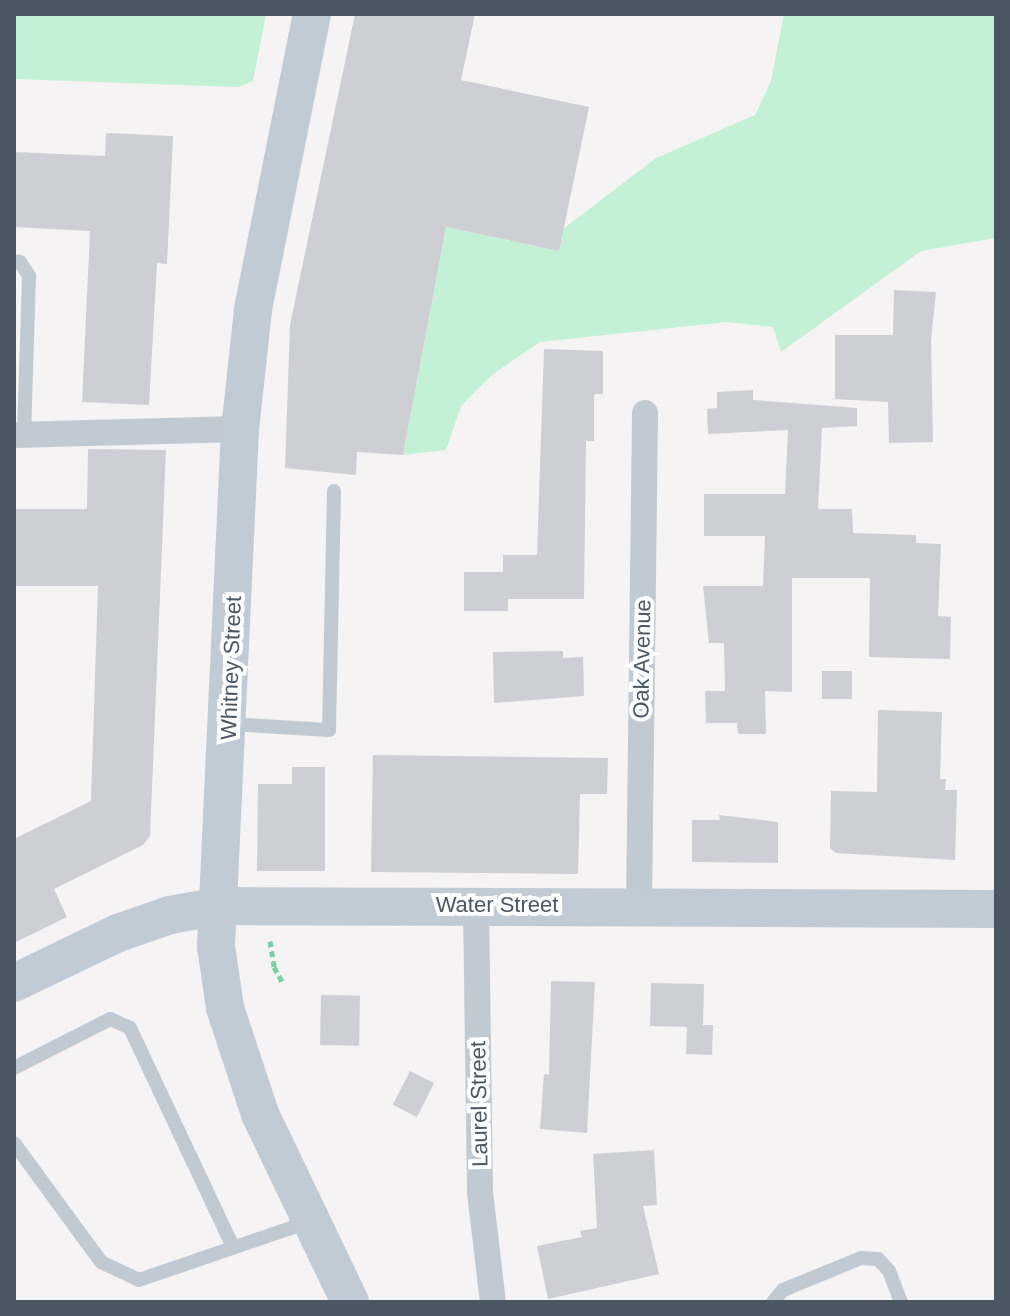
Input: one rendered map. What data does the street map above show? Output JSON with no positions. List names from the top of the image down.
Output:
{
  "streets": {
    "main road": ["Whitney Street", "Water Street"],
    "street": ["Oak Avenue", "Laurel Street"]
  },
  "crossings": [
    ["Oak Avenue", "Water Street"],
    ["Whitney Street", "Water Street"],
    ["Water Street", "Laurel Street"]
  ]
}
